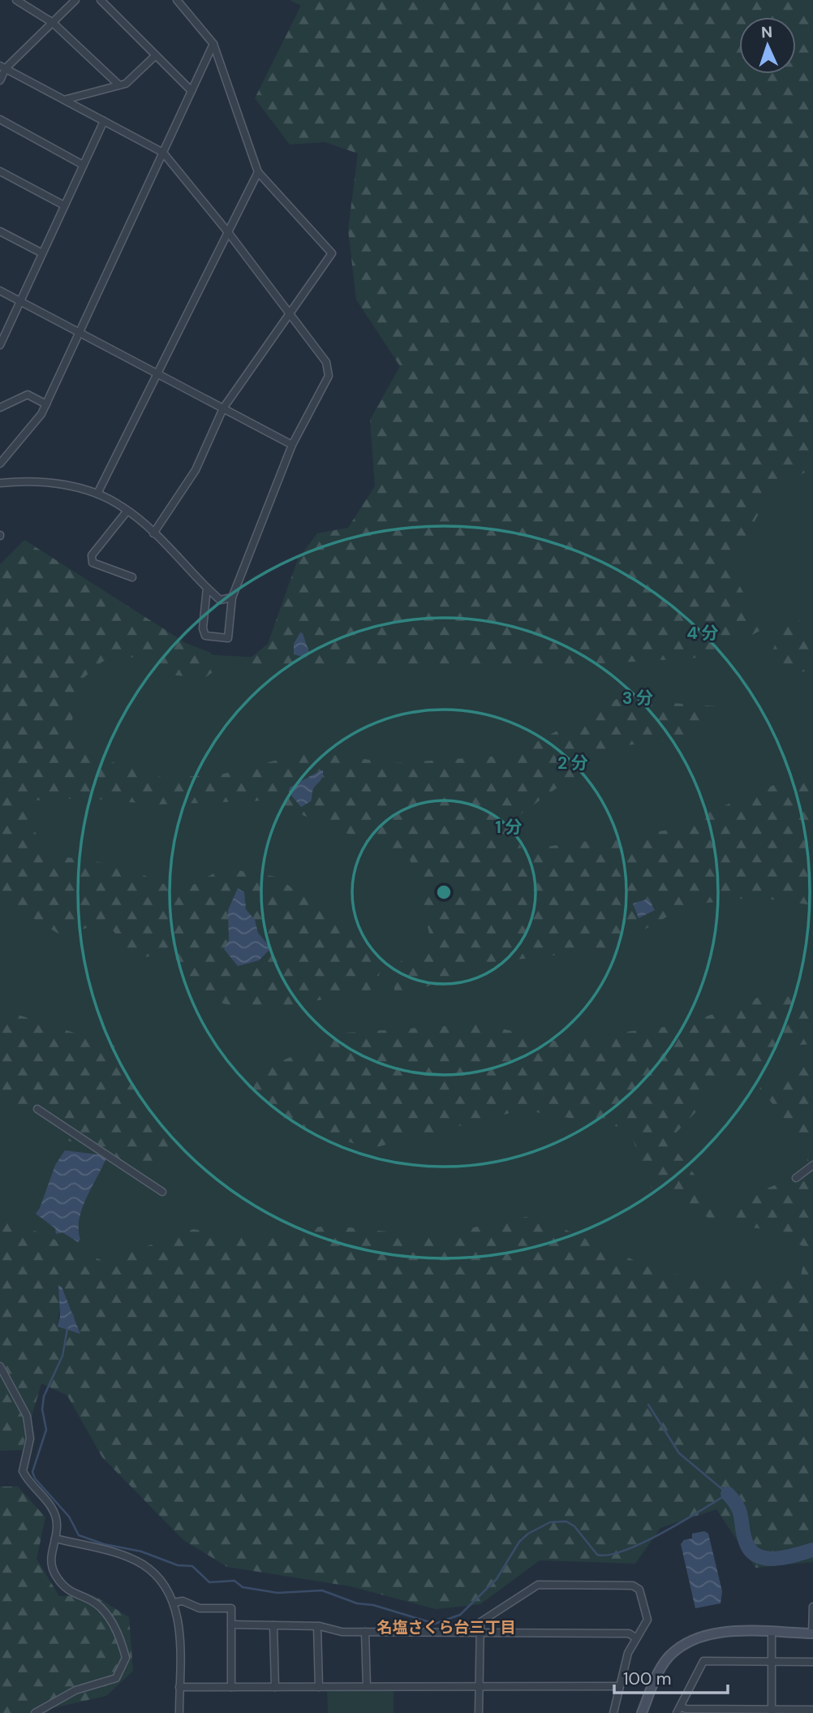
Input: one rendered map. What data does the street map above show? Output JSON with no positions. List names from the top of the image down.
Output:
{
  "districts": ["名塩さくら台三丁目"],
  "scale_bar": "100 m",
  "north": "top",
  "rings": [
    "4 分",
    "3 分",
    "2 分",
    "1 分"
  ]
}
